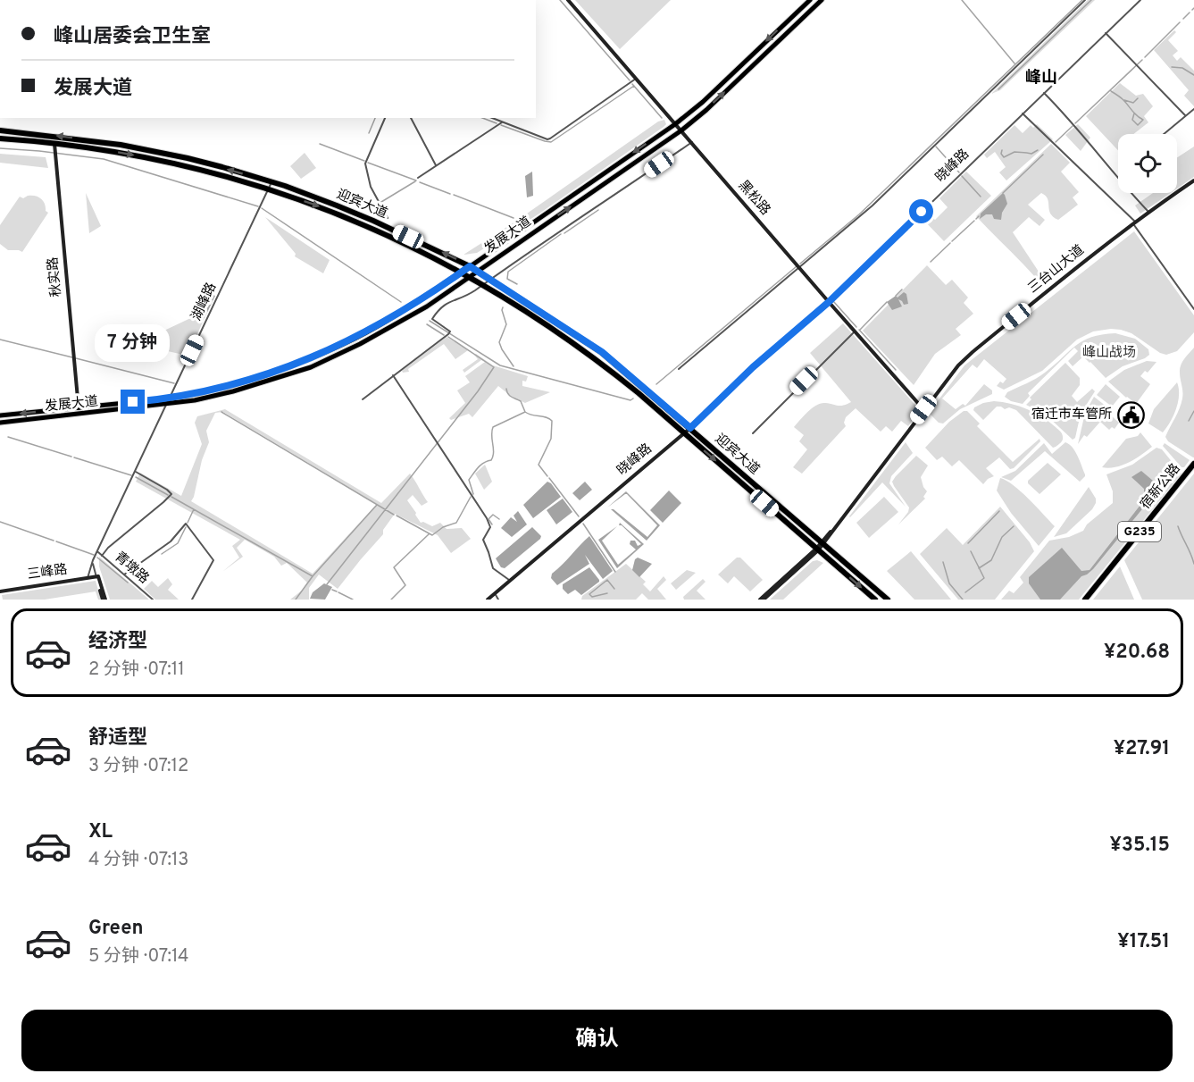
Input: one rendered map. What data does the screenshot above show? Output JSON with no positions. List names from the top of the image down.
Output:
{
  "streets": {
    "highway": ["迎宾大道", "宿新公路", "G235"],
    "main road": ["发展大道"],
    "street": [
      "晓峰路",
      "黑松路",
      "三台山大道",
      "秋实路",
      "湖峰路",
      "青墩路",
      "三峰路"
    ]
  },
  "crossings": [
    ["晓峰路", "黑松路"],
    ["晓峰路", "迎宾大道"],
    ["黑松路", "发展大道"],
    ["黑松路", "三台山大道"],
    ["迎宾大道", "发展大道"],
    ["迎宾大道", "三台山大道"],
    ["迎宾大道", "秋实路"],
    ["迎宾大道", "湖峰路"],
    ["发展大道", "秋实路"],
    ["发展大道", "湖峰路"],
    ["湖峰路", "青墩路"],
    ["湖峰路", "三峰路"]
  ],
  "districts": ["峰山"],
  "parks": ["峰山战场"],
  "places": {
    "public building": ["宿迁市车管所"]
  },
  "page": {
    "banner": ["峰山居委会卫生室", "发展大道"],
    "bubble": "7 分钟",
    "list": [
      {
        "name": "经济型",
        "note": "2 分钟 · 07:11",
        "value": "¥20.68"
      },
      {
        "name": "舒适型",
        "note": "3 分钟 · 07:12",
        "value": "¥27.91"
      },
      {
        "name": "XL",
        "note": "4 分钟 · 07:13",
        "value": "¥35.15"
      },
      {
        "name": "Green",
        "note": "5 分钟 · 07:14",
        "value": "¥17.51"
      }
    ],
    "buttons": "确认"
  }
}
